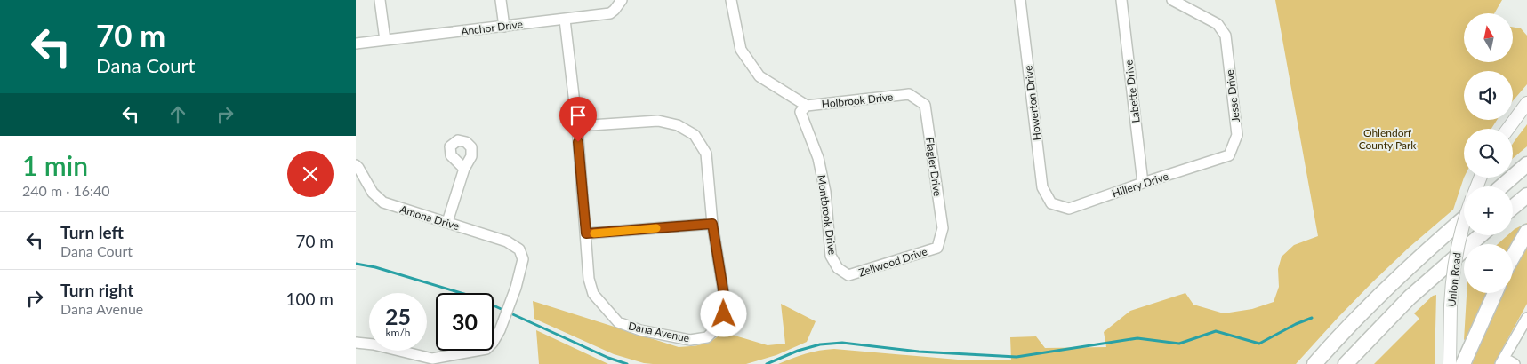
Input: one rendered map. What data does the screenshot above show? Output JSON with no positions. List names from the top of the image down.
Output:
{
  "streets": {
    "main road": ["Union Road"],
    "street": [
      "Anchor Drive",
      "Labette Drive",
      "Jesse Drive",
      "Holbrook Drive",
      "Howerton Drive",
      "Flagler Drive",
      "Hillery Drive",
      "Montbrook Drive",
      "Amona Drive",
      "Zellwood Drive",
      "Dana Avenue"
    ]
  },
  "crossings": [
    ["Anchor Drive", "Dana Avenue"],
    ["Labette Drive", "Hillery Drive"],
    ["Jesse Drive", "Hillery Drive"],
    ["Holbrook Drive", "Flagler Drive"],
    ["Holbrook Drive", "Montbrook Drive"],
    ["Howerton Drive", "Hillery Drive"],
    ["Flagler Drive", "Zellwood Drive"],
    ["Montbrook Drive", "Zellwood Drive"]
  ],
  "parks": ["Ohlendorf County Park"],
  "north": "top",
  "page": {
    "turn": ["70 m", "Dana Court"],
    "map_buttons": ["+", "−"],
    "heading": ["1 min", "240 m · 16:40"],
    "list": [
      {
        "name": "Turn left",
        "note": "Dana Court",
        "value": "70 m"
      },
      {
        "name": "Turn right",
        "note": "Dana Avenue",
        "value": "100 m"
      }
    ],
    "speed": "25 km/h",
    "limit": "30"
  }
}
